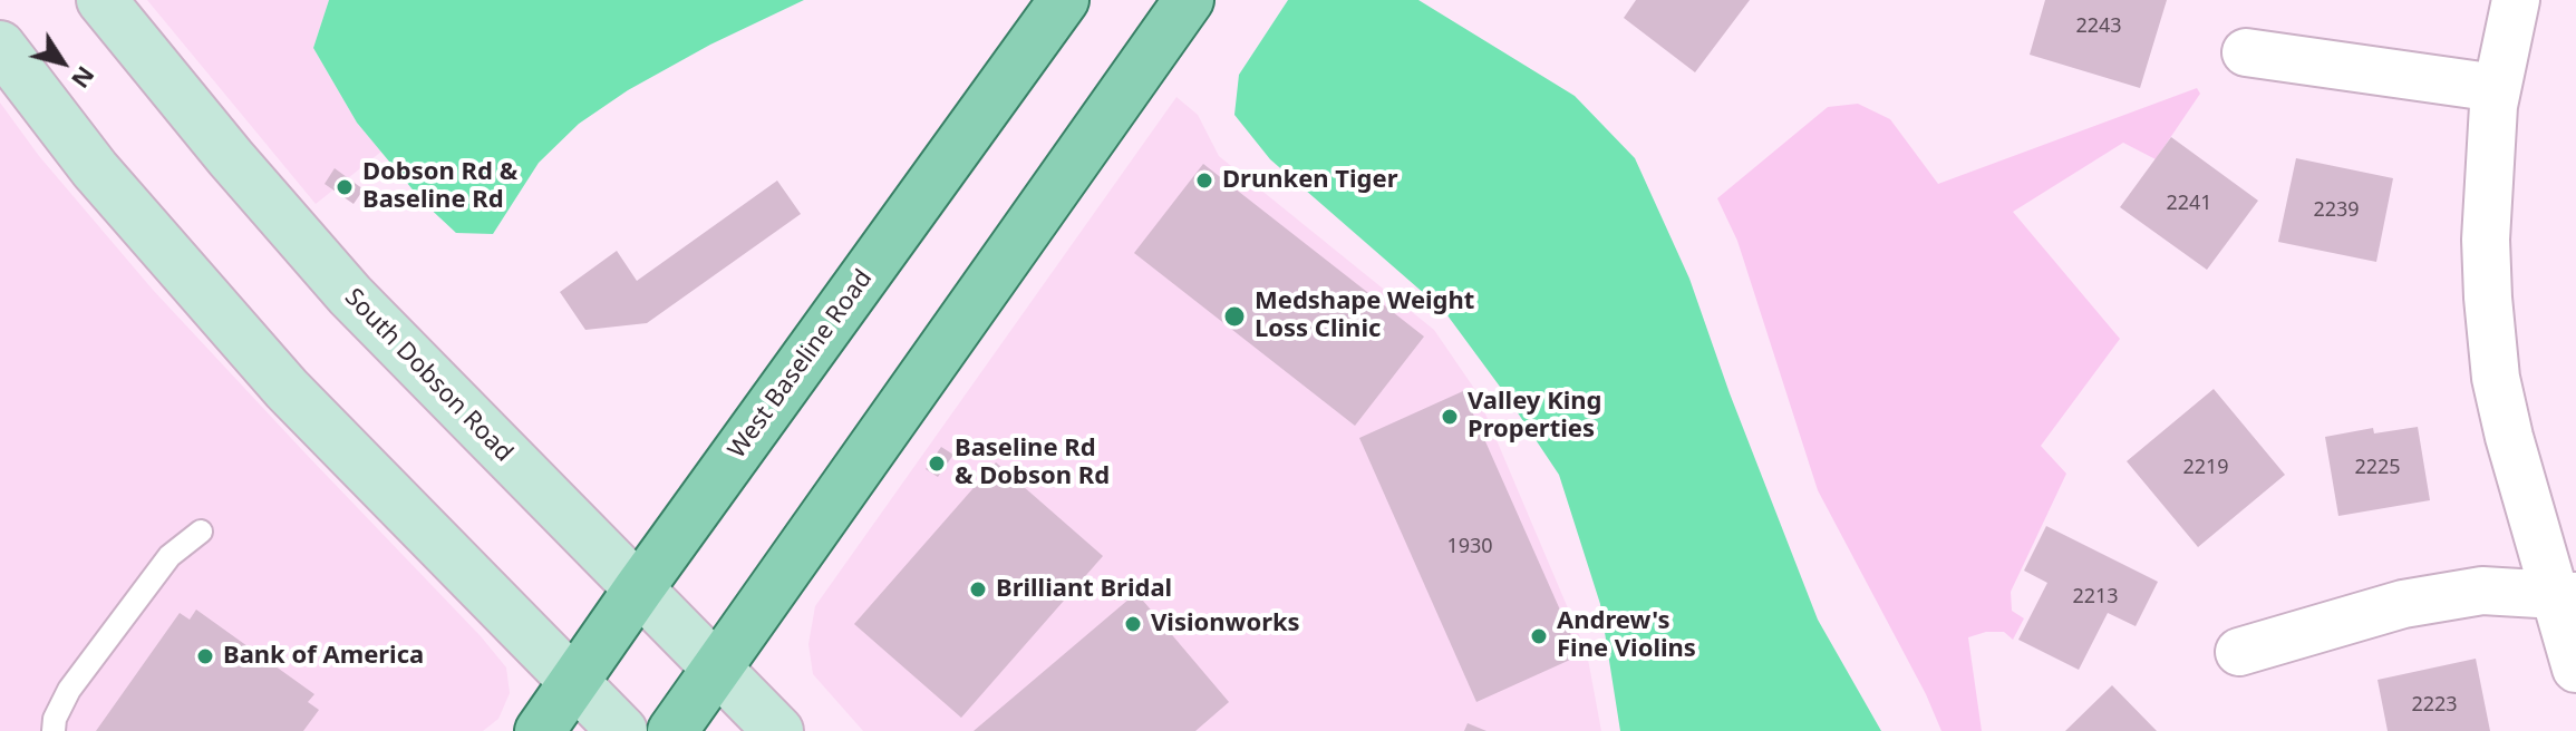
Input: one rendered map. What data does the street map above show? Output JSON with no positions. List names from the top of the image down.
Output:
{
  "streets": {
    "main road": ["West Baseline Road", "South Dobson Road"]
  },
  "crossings": [
    ["West Baseline Road", "South Dobson Road"]
  ],
  "places": [
    "Drunken Tiger",
    "Dobson Rd & Baseline Rd",
    "Medshape Weight Loss Clinic",
    "Valley King Properties",
    "Baseline Rd & Dobson Rd",
    "Brilliant Bridal",
    "Visionworks",
    "Andrew's Fine Violins",
    "Bank of America"
  ],
  "house_numbers": [
    "2243",
    "2241",
    "2239",
    "2219",
    "2225",
    "1930",
    "2213",
    "2223"
  ],
  "north": "bottom right"
}
